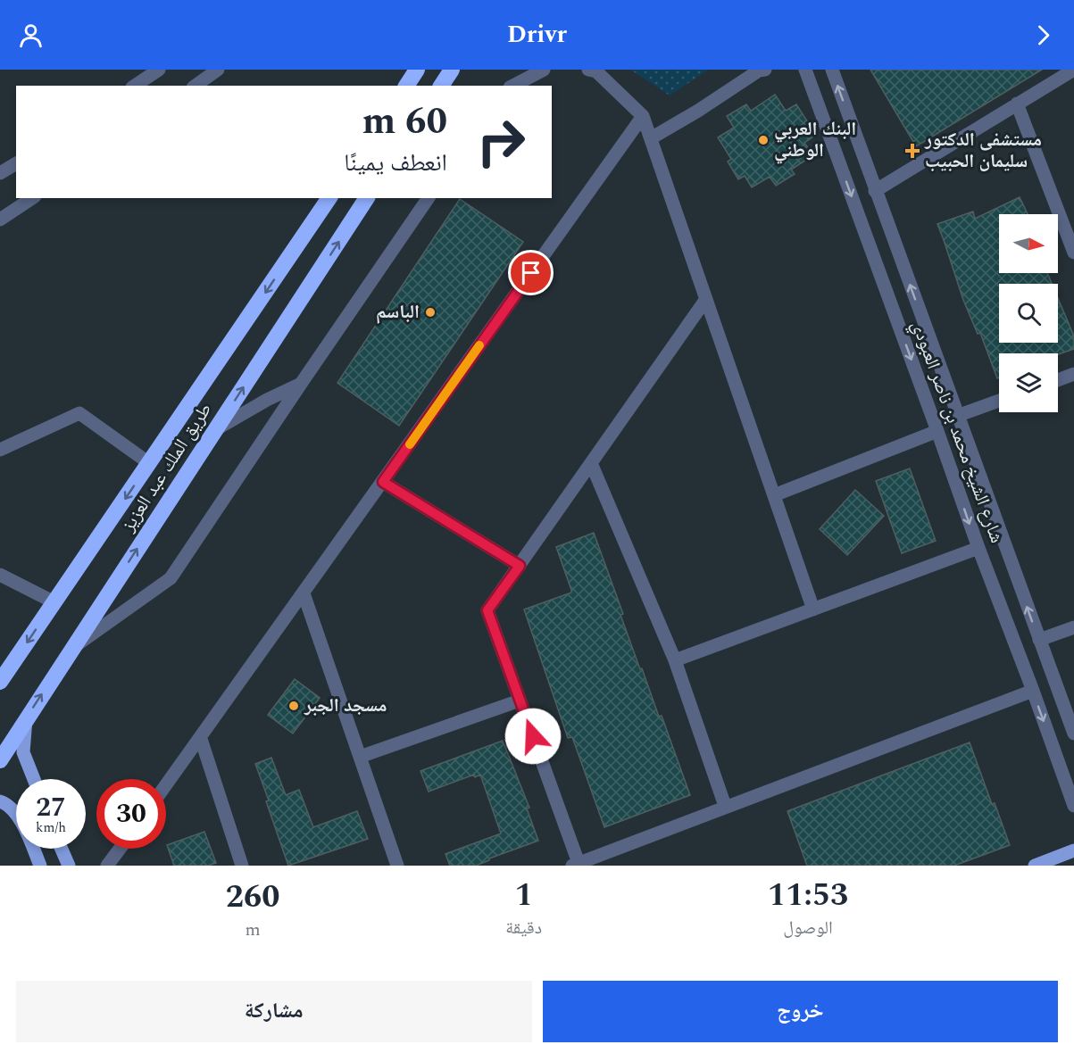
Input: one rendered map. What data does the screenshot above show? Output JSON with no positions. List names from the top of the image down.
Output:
{
  "streets": {
    "highway": ["طريق الملك عبد العزيز"],
    "street": ["شارع الشيخ محمد بن ناصر العبودي"]
  },
  "places": {
    "other": ["البنك العربي الوطني", "الباسم", "مسجد الجبر"],
    "health": ["مستشفى الدكتور سليمان الحبيب"]
  },
  "north": "right",
  "page": {
    "header": "Drivr",
    "turn": ["60 m", "انعطف يمينًا"],
    "speed": "27 km/h",
    "limit": "30",
    "eta": [
      "11:53",
      "الوصول",
      "1",
      "دقيقة",
      "260",
      "m"
    ],
    "buttons": ["خروج", "مشاركة"]
  }
}
